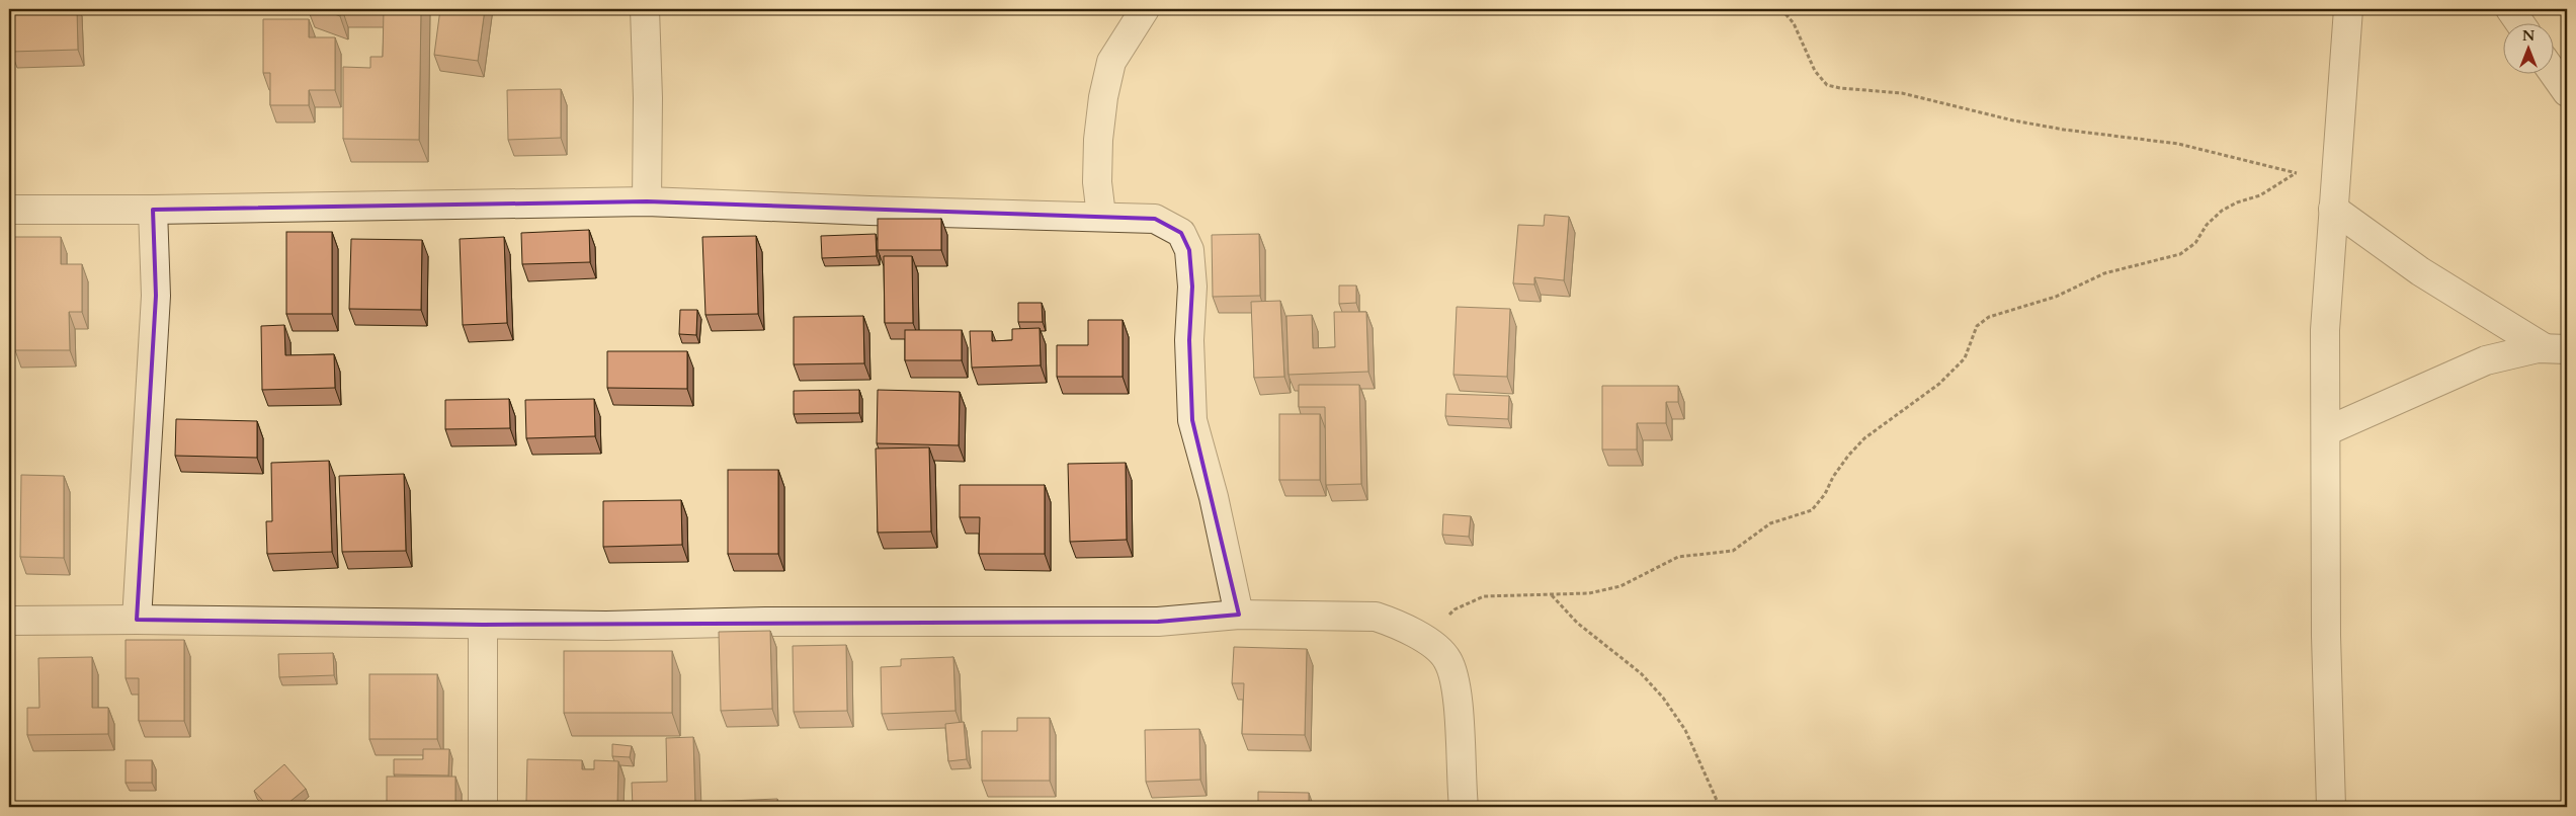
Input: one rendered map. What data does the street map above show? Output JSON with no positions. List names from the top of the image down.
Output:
{
  "north": "top"
}
